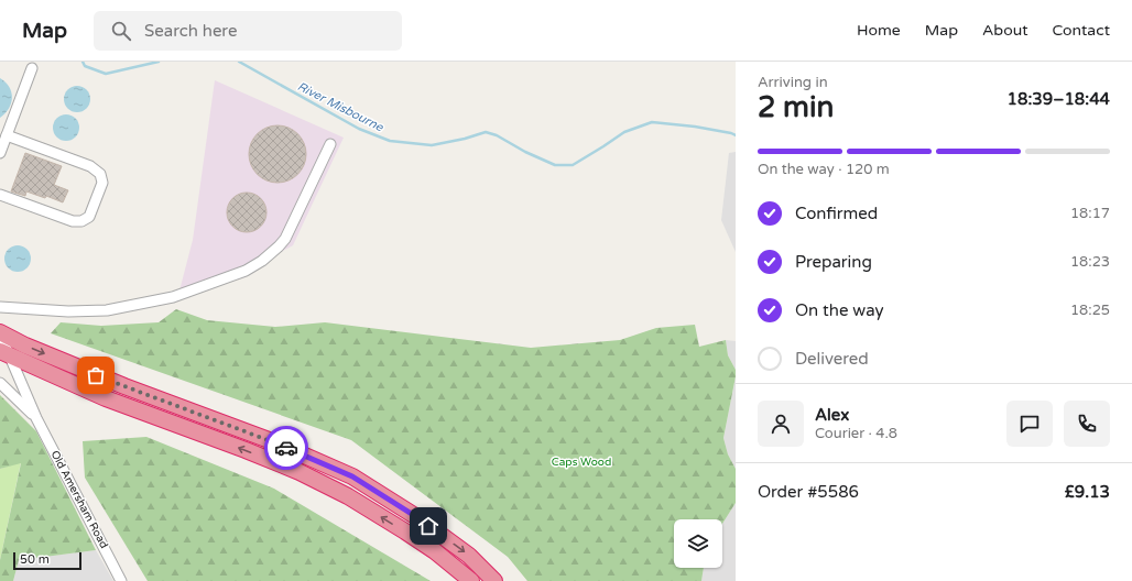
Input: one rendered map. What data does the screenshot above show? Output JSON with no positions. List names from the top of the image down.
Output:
{
  "streets": {
    "street": ["Old Amersham Road"]
  },
  "water": ["River Misbourne"],
  "parks": ["Caps Wood"],
  "scale_bar": "50 m",
  "page": {
    "header": "Map",
    "search": "Search here",
    "nav": [
      "Home",
      "Map",
      "About",
      "Contact"
    ],
    "heading": ["2 min", "Arriving in", "18:39–18:44"],
    "panel": [
      "Alex",
      "Courier · 4.8",
      "Order #5586",
      "£9.13"
    ],
    "bar": "On the way · 120 m",
    "list": [
      ["Confirmed", "18:17"],
      ["Preparing", "18:23"],
      ["On the way", "18:25"],
      "Delivered"
    ],
    "scale": "50 m"
  }
}
